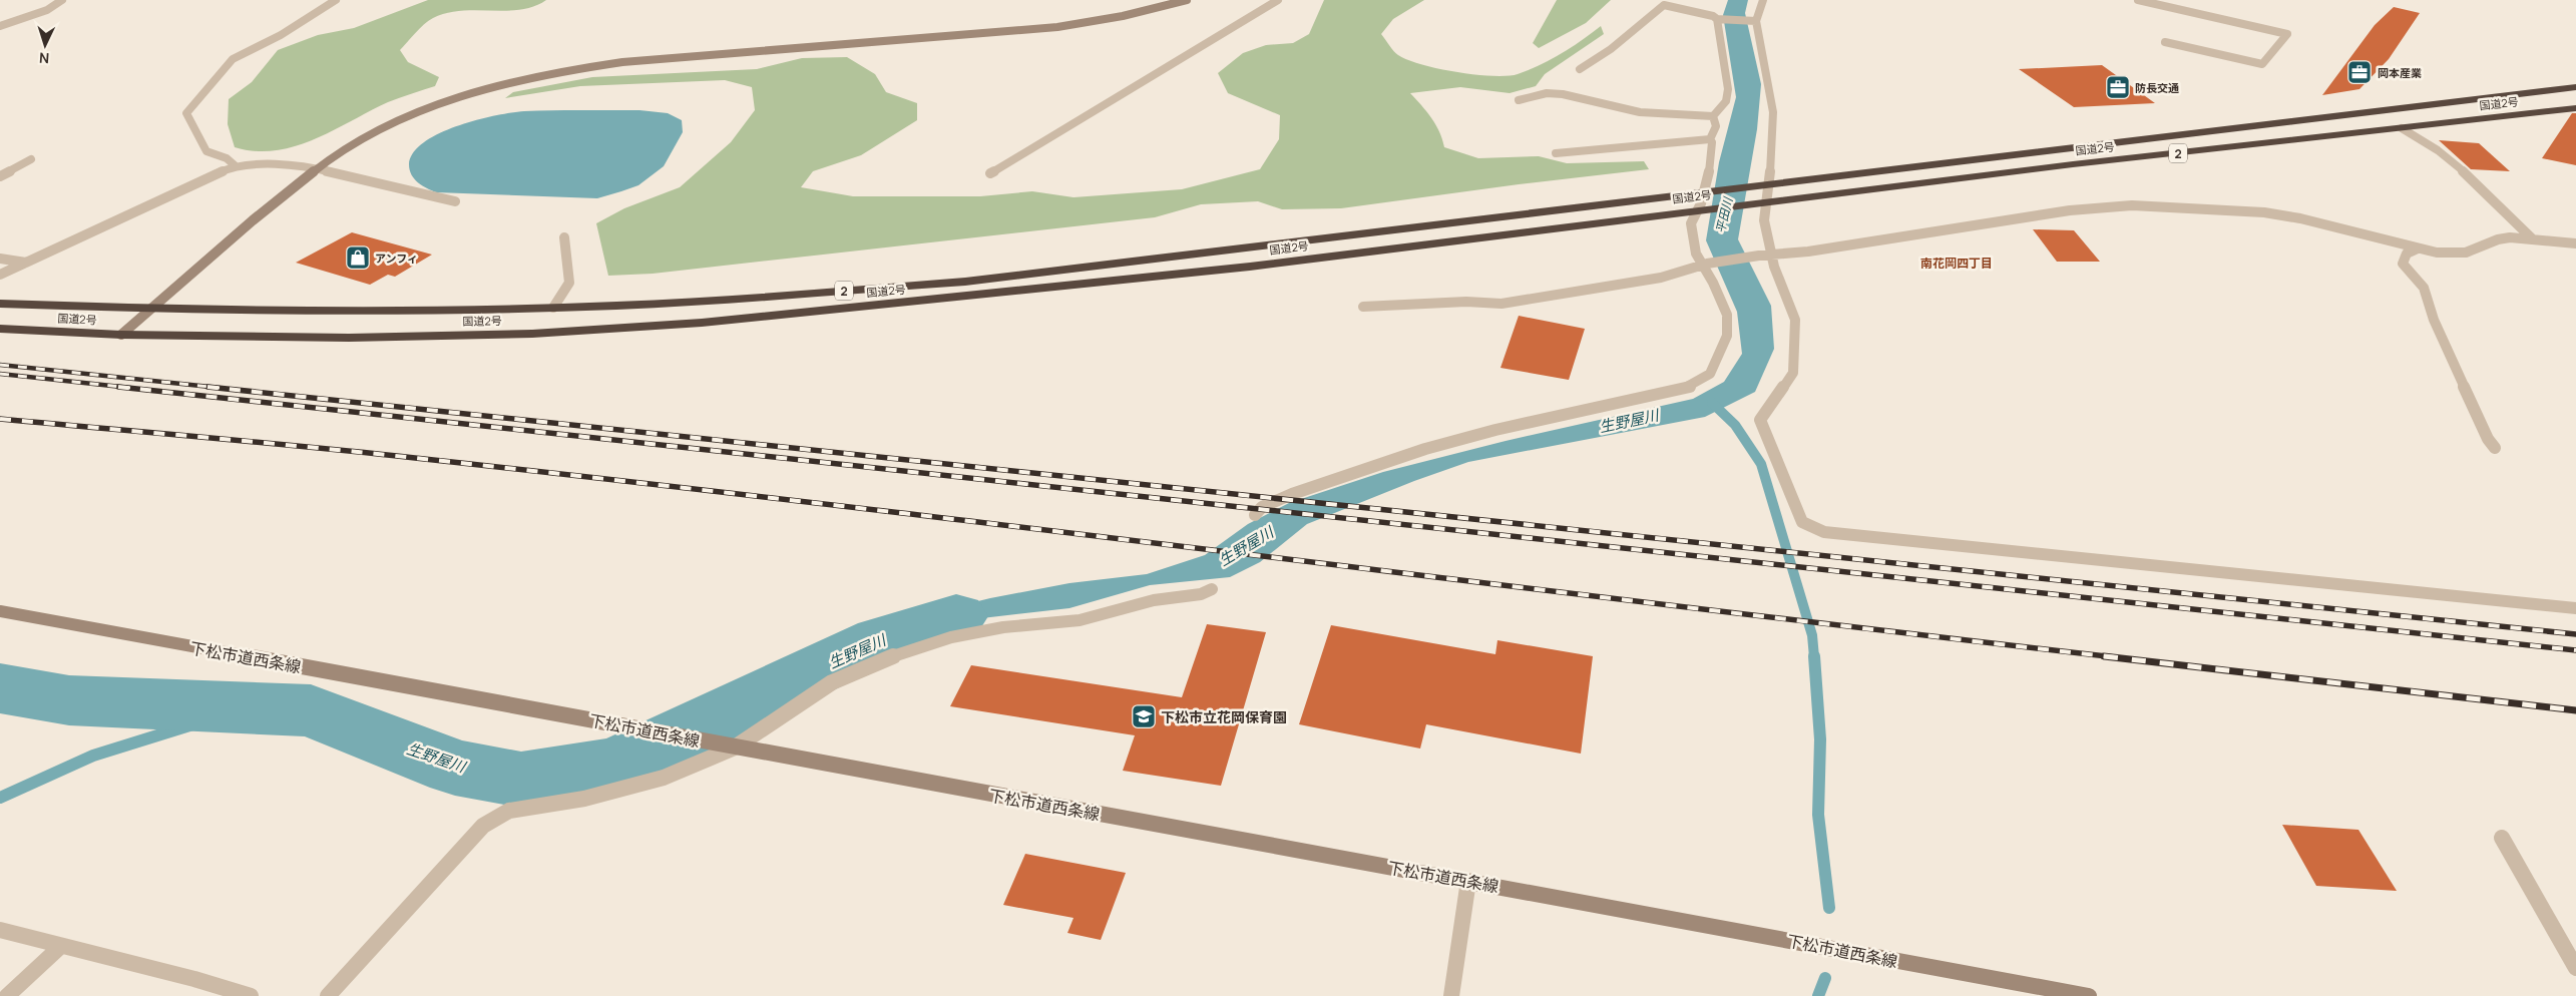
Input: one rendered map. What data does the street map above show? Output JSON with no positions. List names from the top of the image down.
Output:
{
  "streets": {
    "highway": ["国道2号", "2"],
    "street": ["下松市道西条線"]
  },
  "districts": ["南花岡四丁目"],
  "water": ["平田川", "生野屋川"],
  "places": {
    "office": ["岡本産業", "防長交通"],
    "shop": ["アンフィ"],
    "school or university": ["下松市立花岡保育園"]
  },
  "north": "bottom"
}
